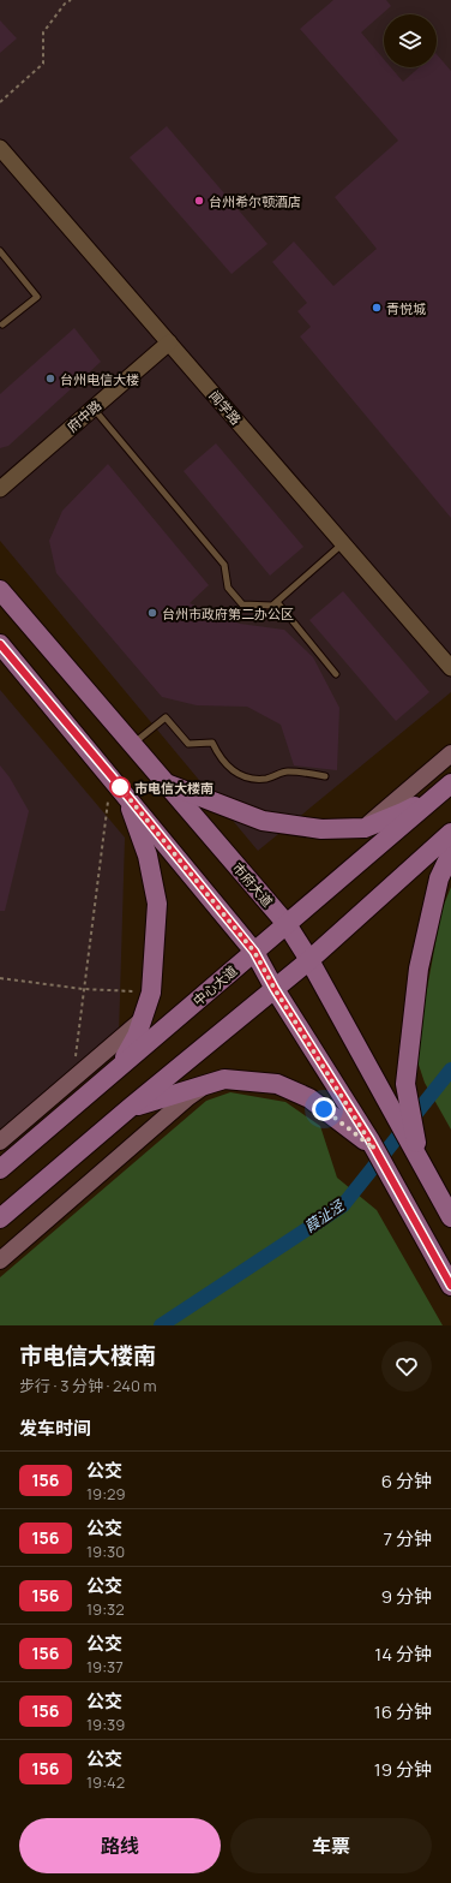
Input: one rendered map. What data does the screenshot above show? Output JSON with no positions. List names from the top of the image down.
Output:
{
  "streets": {
    "main road": ["市府大道", "中心大道"],
    "street": ["闻学路", "府中路"]
  },
  "crossings": [
    ["闻学路", "府中路"],
    ["市府大道", "中心大道"]
  ],
  "water": ["葭沚泾"],
  "places": [
    "台州希尔顿酒店",
    "青悦城",
    "台州电信大楼",
    "台州市政府第二办公区",
    "市电信大楼南"
  ],
  "lines": ["bus line 156"],
  "page": {
    "heading": [
      ["市电信大楼南", "步行 · 3 分钟 · 240 m"],
      "发车时间"
    ],
    "list": [
      {
        "mark": "156",
        "name": "公交",
        "note": "19:29",
        "value": "6 分钟"
      },
      {
        "mark": "156",
        "name": "公交",
        "note": "19:30",
        "value": "7 分钟"
      },
      {
        "mark": "156",
        "name": "公交",
        "note": "19:32",
        "value": "9 分钟"
      },
      {
        "mark": "156",
        "name": "公交",
        "note": "19:37",
        "value": "14 分钟"
      },
      {
        "mark": "156",
        "name": "公交",
        "note": "19:39",
        "value": "16 分钟"
      },
      {
        "mark": "156",
        "name": "公交",
        "note": "19:42",
        "value": "19 分钟"
      }
    ],
    "buttons": ["路线", "车票"]
  }
}
